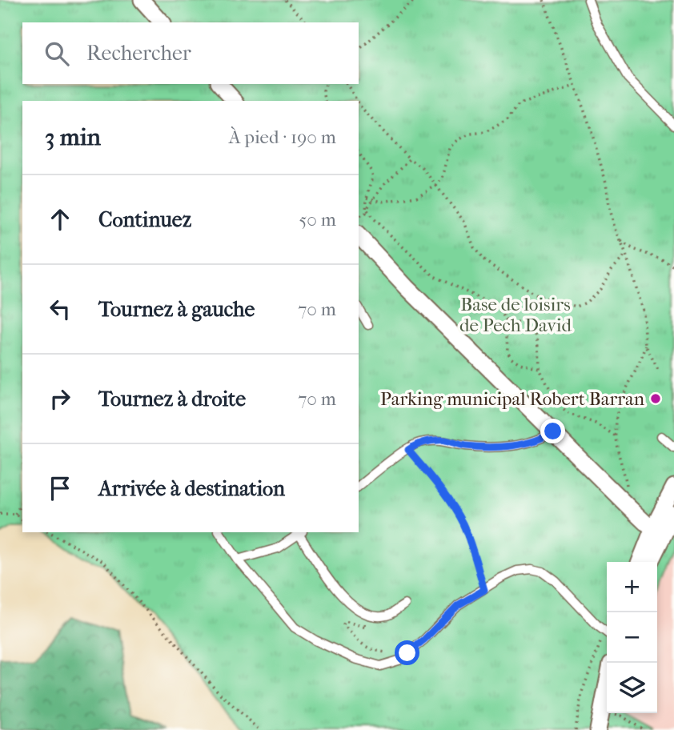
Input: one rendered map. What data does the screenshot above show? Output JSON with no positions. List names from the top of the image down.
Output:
{
  "parks": ["Base de loisirs de Pech David"],
  "places": ["Parking municipal Robert Barran"],
  "page": {
    "search": "Rechercher",
    "heading": ["3 min", "À pied · 190 m"],
    "list": [
      ["Continuez", "50 m"],
      ["Tournez à gauche", "70 m"],
      ["Tournez à droite", "70 m"],
      "Arrivée à destination"
    ],
    "map_buttons": ["+", "−"]
  }
}
